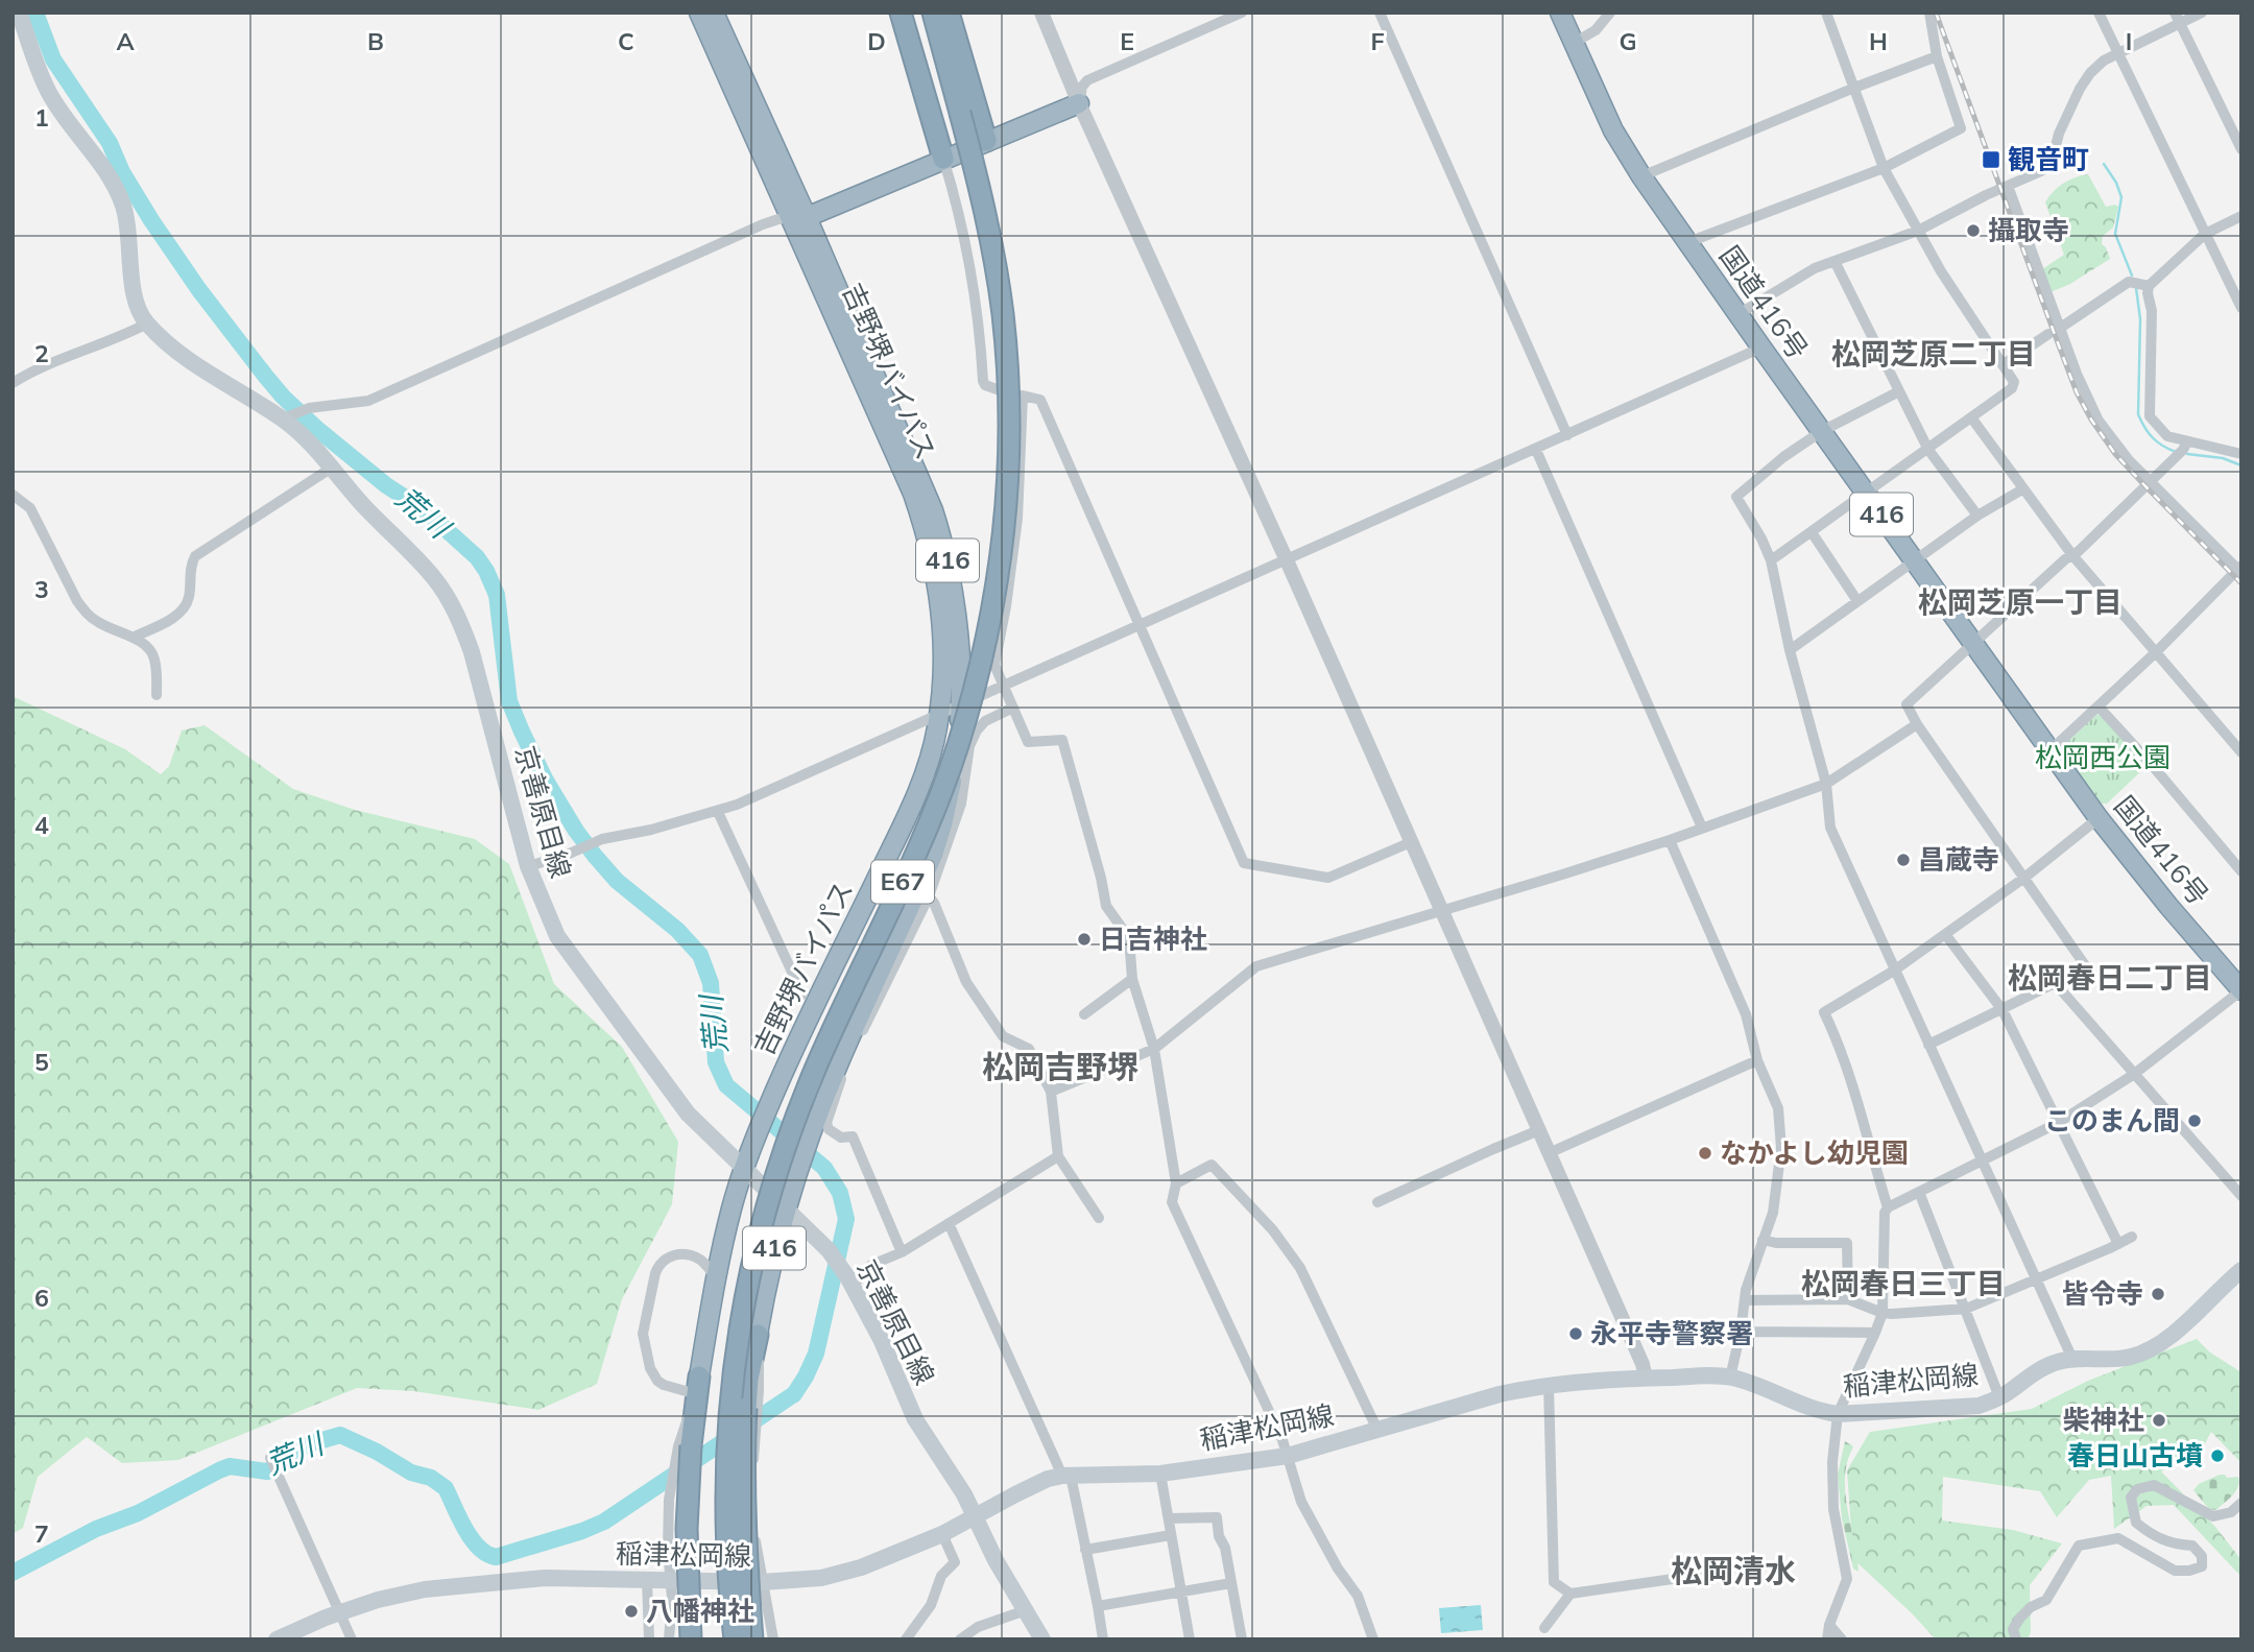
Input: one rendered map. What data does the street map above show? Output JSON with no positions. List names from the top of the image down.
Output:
{
  "streets": {
    "highway": [
      "国道416号",
      "吉野堺バイパス",
      "416",
      "E67"
    ],
    "main road": ["京善原目線", "稲津松岡線"]
  },
  "crossings": [
    ["吉野堺バイパス", "京善原目線"],
    ["京善原目線", "稲津松岡線"]
  ],
  "districts": [
    "松岡芝原二丁目",
    "松岡芝原一丁目",
    "松岡春日二丁目",
    "松岡吉野堺",
    "松岡春日三丁目",
    "松岡清水"
  ],
  "water": ["荒川"],
  "parks": ["松岡西公園"],
  "places": {
    "transit": ["観音町"],
    "other": [
      "攝取寺",
      "昌蔵寺",
      "日吉神社",
      "このまん間",
      "なかよし幼児園",
      "皆令寺",
      "永平寺警察署",
      "柴神社",
      "春日山古墳",
      "八幡神社"
    ]
  },
  "grid": {
    "columns": [
      "A",
      "B",
      "C",
      "D",
      "E",
      "F",
      "G",
      "H",
      "I"
    ],
    "rows": [
      "1",
      "2",
      "3",
      "4",
      "5",
      "6",
      "7"
    ]
  }
}
